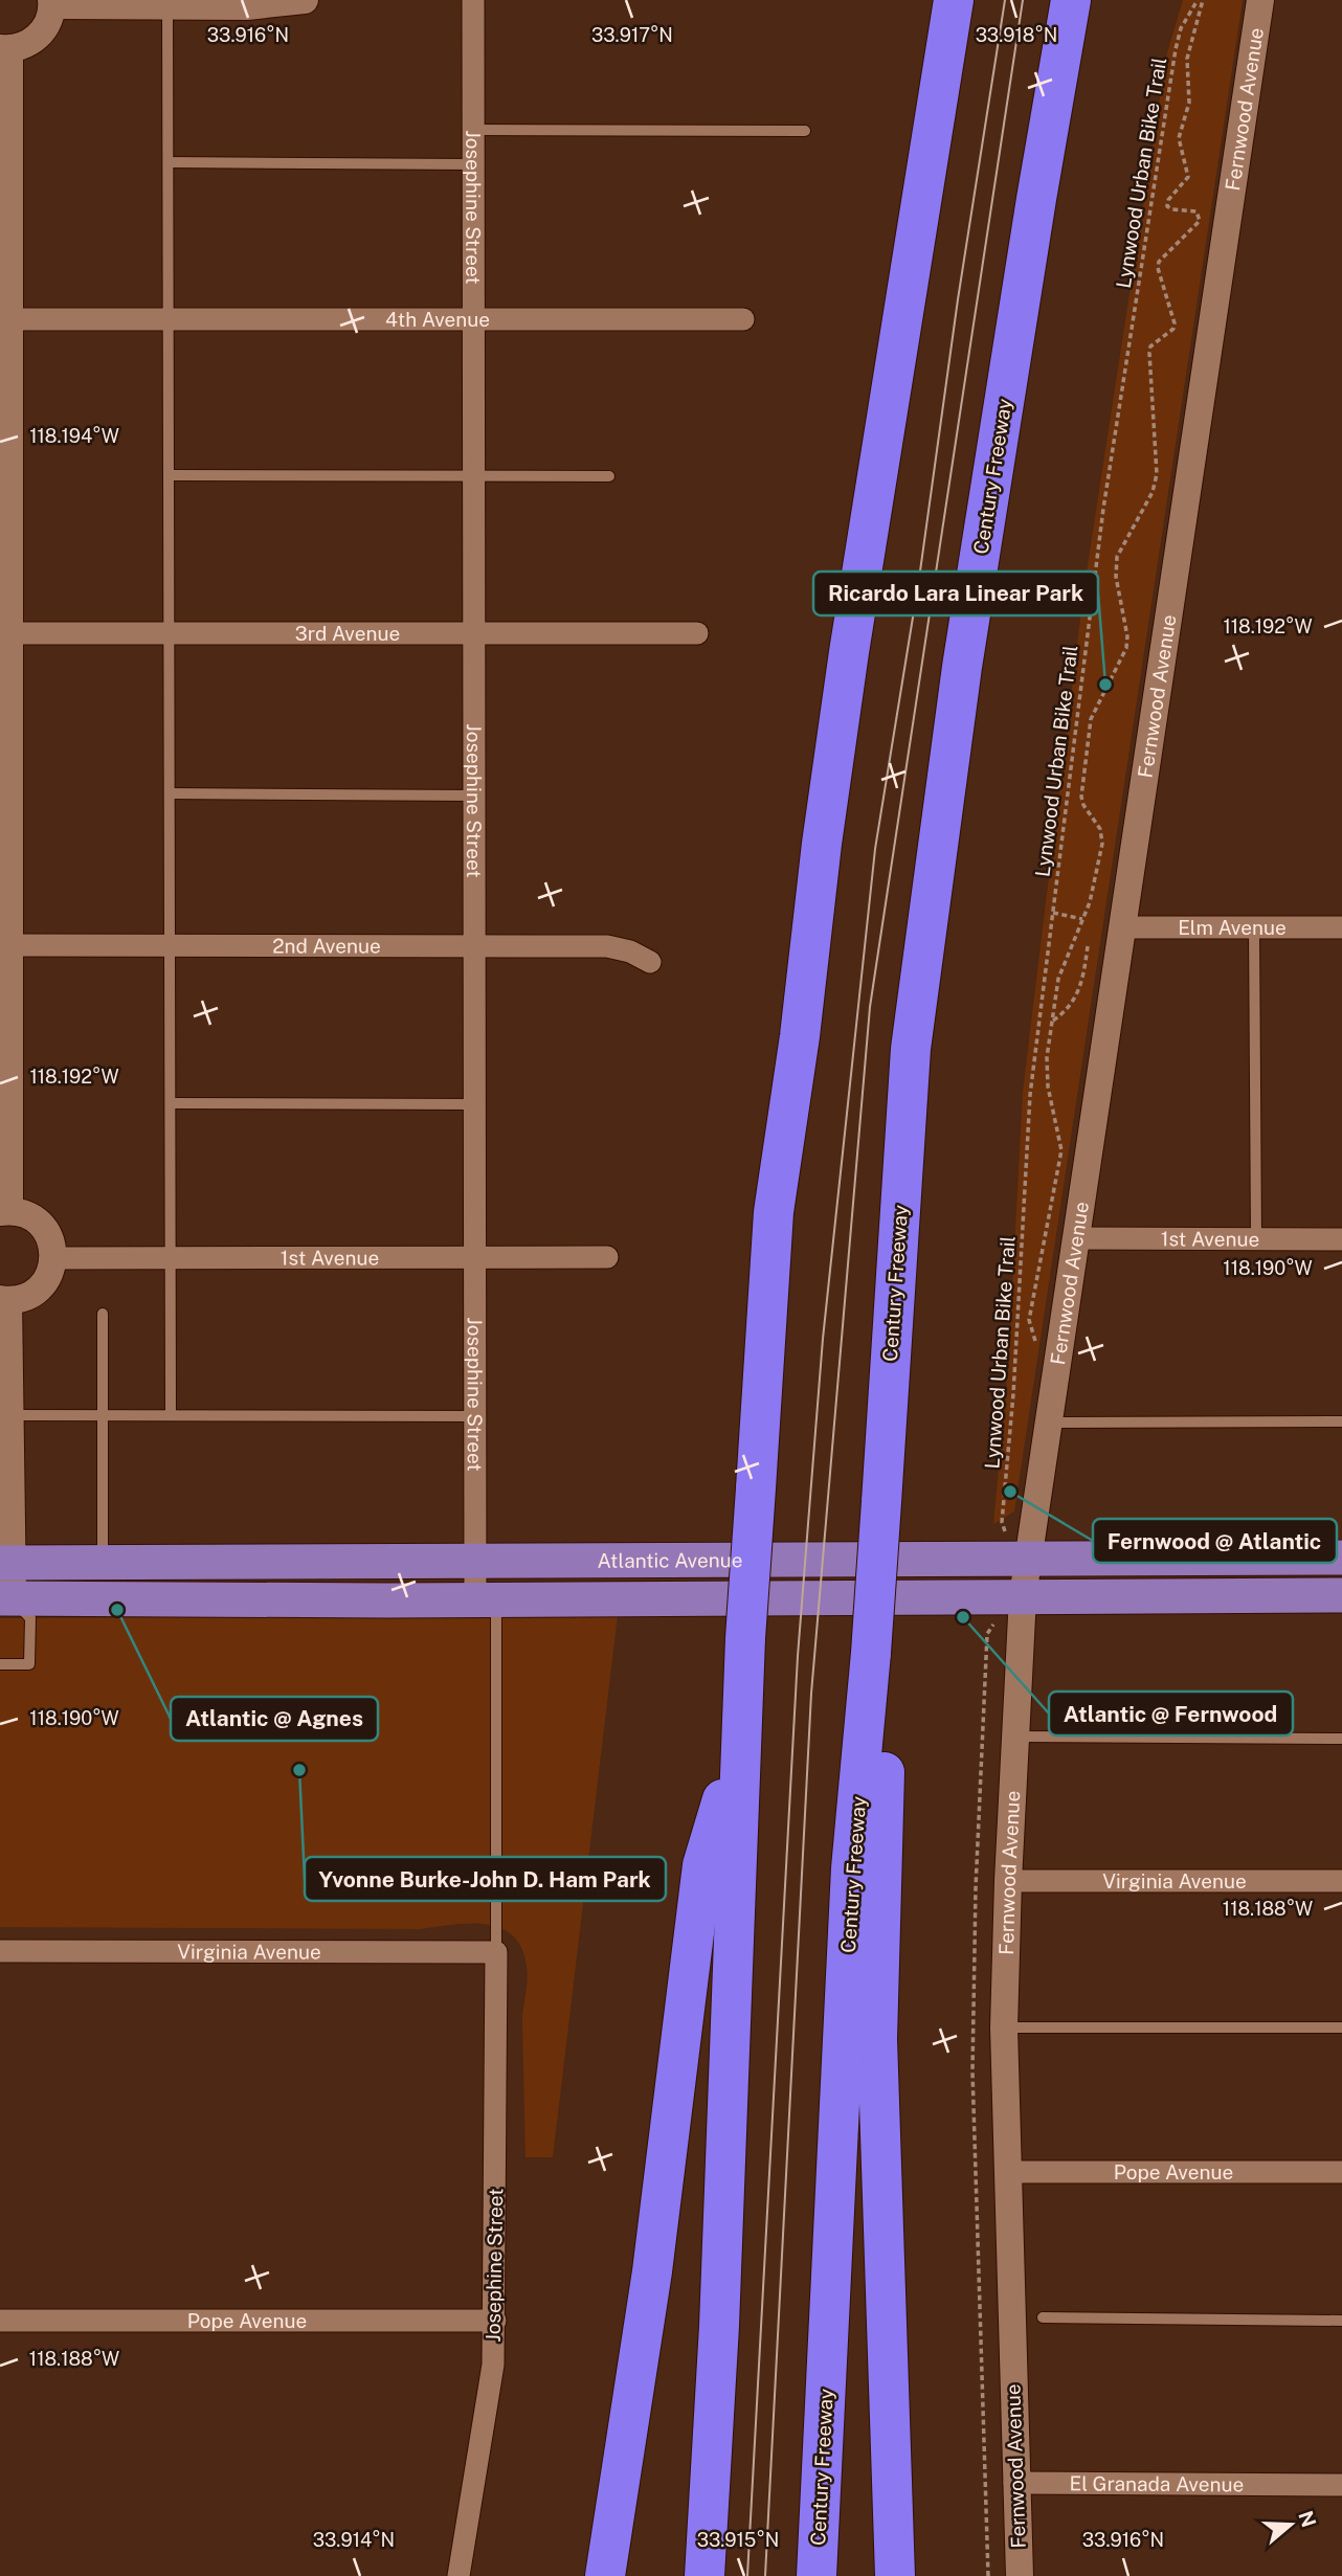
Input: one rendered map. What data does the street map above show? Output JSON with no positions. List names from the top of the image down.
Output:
{
  "streets": {
    "highway": ["Century Freeway"],
    "main road": ["Atlantic Avenue"],
    "street": [
      "Fernwood Avenue",
      "Josephine Street",
      "4th Avenue",
      "3rd Avenue",
      "Elm Avenue",
      "2nd Avenue",
      "1st Avenue",
      "Virginia Avenue",
      "Pope Avenue",
      "El Granada Avenue"
    ],
    "path": ["Lynwood Urban Bike Trail"]
  },
  "crossings": [
    ["Fernwood Avenue", "Lynwood Urban Bike Trail"],
    ["Fernwood Avenue", "Elm Avenue"],
    ["Fernwood Avenue", "1st Avenue"],
    ["Fernwood Avenue", "Atlantic Avenue"],
    ["Fernwood Avenue", "Virginia Avenue"],
    ["Fernwood Avenue", "Pope Avenue"],
    ["Fernwood Avenue", "El Granada Avenue"],
    ["Lynwood Urban Bike Trail", "Atlantic Avenue"],
    ["Josephine Street", "4th Avenue"],
    ["Josephine Street", "3rd Avenue"],
    ["Josephine Street", "2nd Avenue"],
    ["Josephine Street", "1st Avenue"],
    ["Josephine Street", "Atlantic Avenue"],
    ["Josephine Street", "Virginia Avenue"],
    ["Josephine Street", "Pope Avenue"]
  ],
  "places": [
    "Ricardo Lara Linear Park",
    "Fernwood @ Atlantic",
    "Atlantic @ Agnes",
    "Atlantic @ Fernwood",
    "Yvonne Burke-John D. Ham Park"
  ],
  "north": "right",
  "coordinates": [
    "33.916°N",
    "33.917°N",
    "33.918°N",
    "118.194°W",
    "118.192°W",
    "118.190°W",
    "118.188°W",
    "33.914°N",
    "33.915°N"
  ]
}
